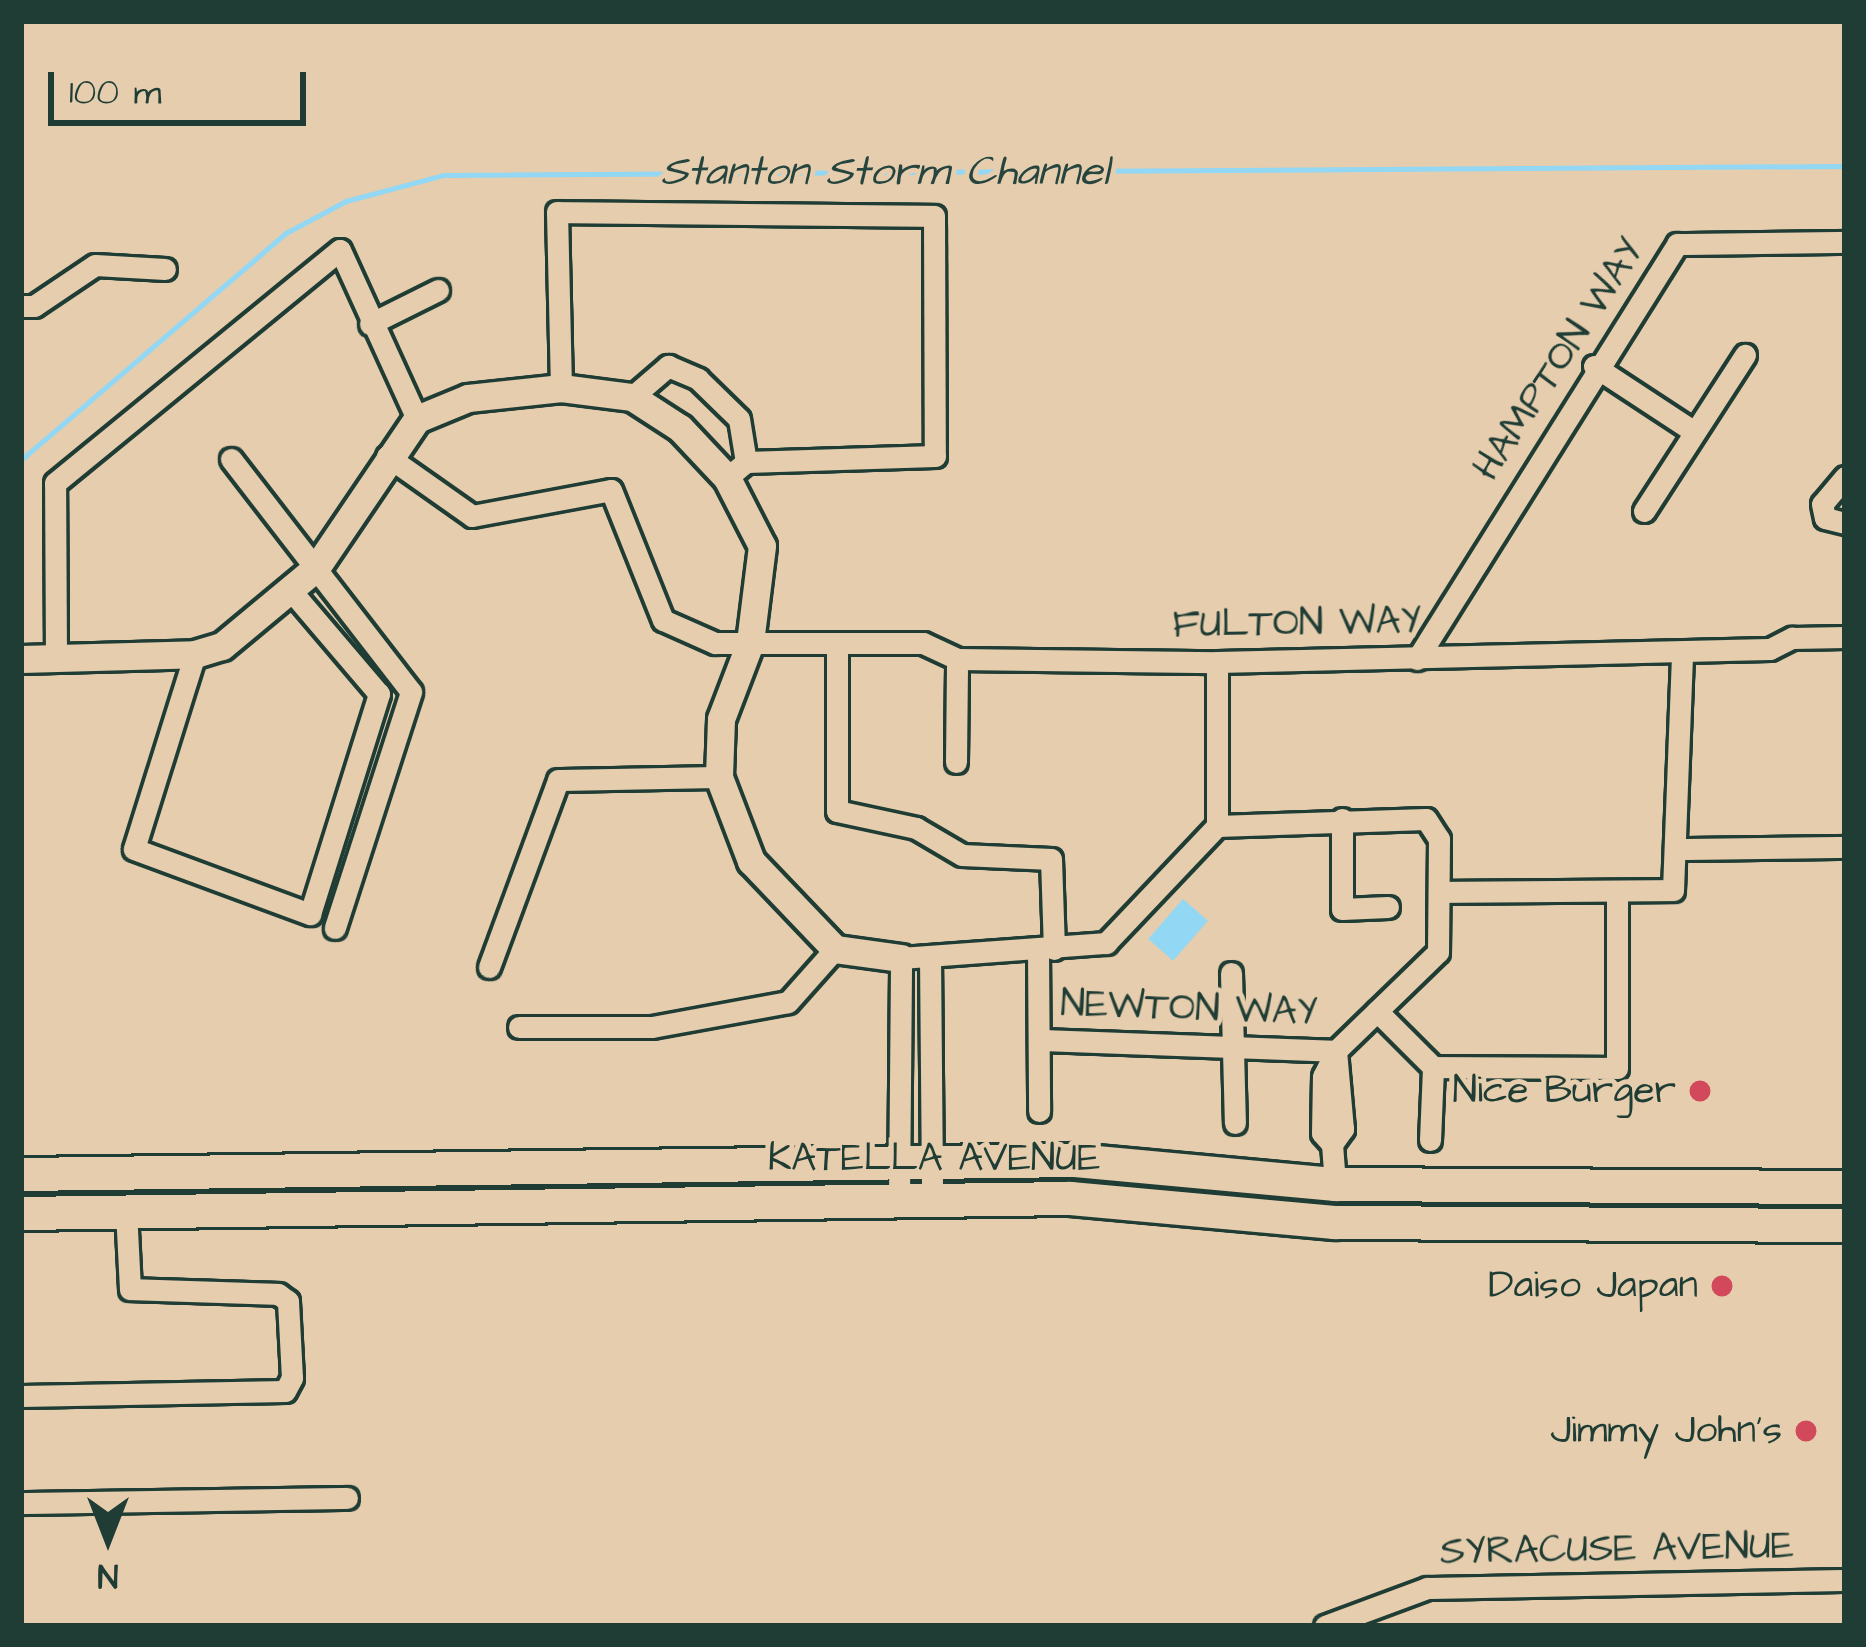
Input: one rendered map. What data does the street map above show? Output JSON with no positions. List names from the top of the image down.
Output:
{
  "streets": {
    "main road": ["KATELLA AVENUE"],
    "street": [
      "HAMPTON WAY",
      "FULTON WAY",
      "NEWTON WAY",
      "SYRACUSE AVENUE"
    ]
  },
  "crossings": [
    ["HAMPTON WAY", "FULTON WAY"]
  ],
  "water": ["Stanton Storm Channel"],
  "places": ["Nice Burger", "Daiso Japan", "Jimmy John's"],
  "scale_bar": "100 m",
  "north": "bottom"
}
